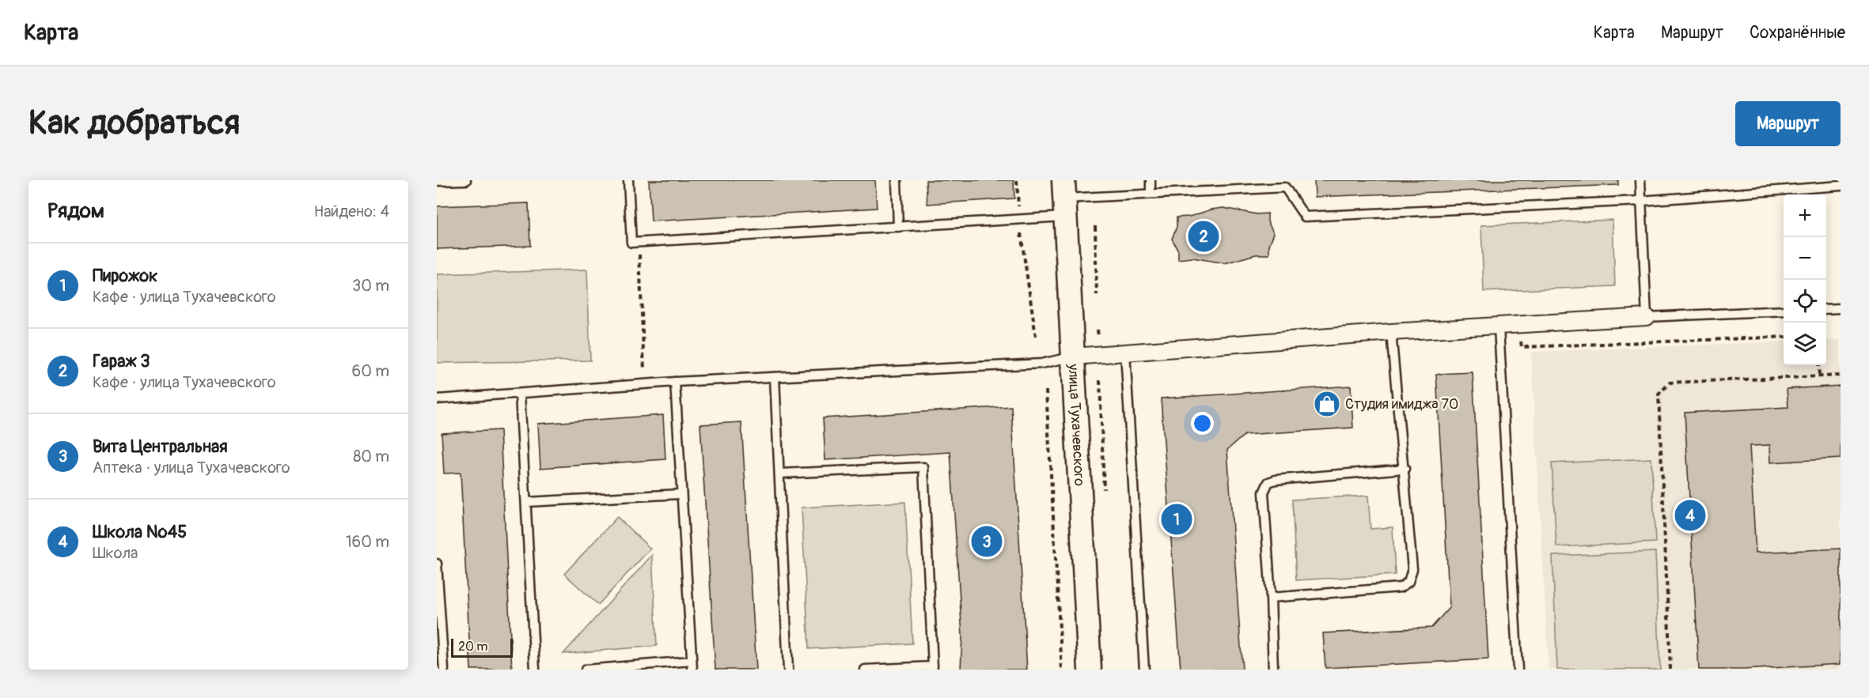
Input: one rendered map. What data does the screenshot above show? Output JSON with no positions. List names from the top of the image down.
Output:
{
  "streets": {
    "main road": ["улица Тухачевского"]
  },
  "places": {
    "shop": ["Студия имиджа 70"]
  },
  "scale_bar": "20 m",
  "page": {
    "header": "Карта",
    "nav": ["Карта", "Маршрут", "Сохранённые"],
    "buttons": "Маршрут",
    "title": "Как добраться",
    "heading": ["Рядом", "Найдено: 4"],
    "map_buttons": ["+", "−"],
    "pins": [
      "2",
      "4",
      "1",
      "3"
    ],
    "list": [
      {
        "mark": "1",
        "name": "Пирожок",
        "note": "Кафе · улица Тухачевского",
        "value": "30 m"
      },
      {
        "mark": "2",
        "name": "Гараж 3",
        "note": "Кафе · улица Тухачевского",
        "value": "60 m"
      },
      {
        "mark": "3",
        "name": "Вита Центральная",
        "note": "Аптека · улица Тухачевского",
        "value": "80 m"
      },
      {
        "mark": "4",
        "name": "Школа №45",
        "note": "Школа",
        "value": "160 m"
      }
    ],
    "scale": "20 m"
  }
}
